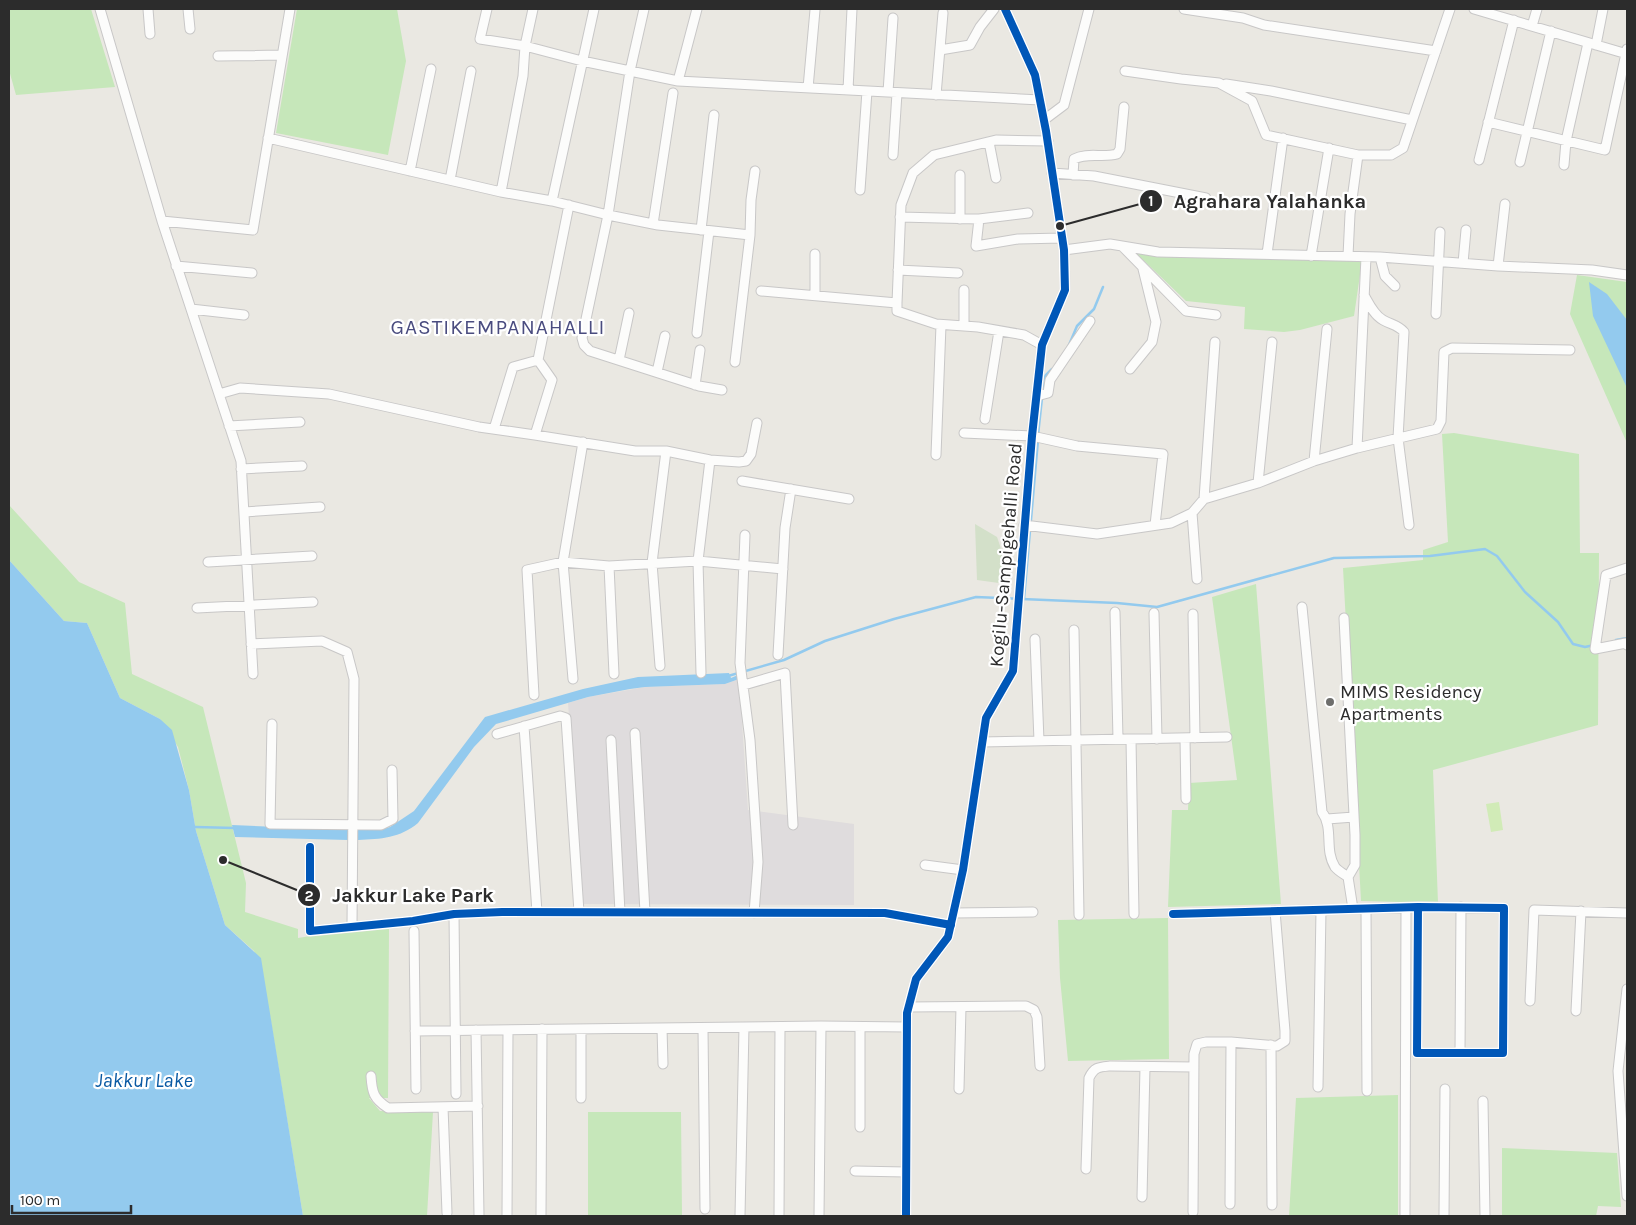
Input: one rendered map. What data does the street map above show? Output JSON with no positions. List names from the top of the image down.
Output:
{
  "streets": {
    "street": ["Kogilu-Sampigehalli Road"]
  },
  "districts": ["GASTIKEMPANAHALLI"],
  "water": ["Jakkur Lake"],
  "places": ["Agrahara Yalahanka", "MIMS Residency Apartments", "Jakkur Lake Park"],
  "scale_bar": "100 m"
}
